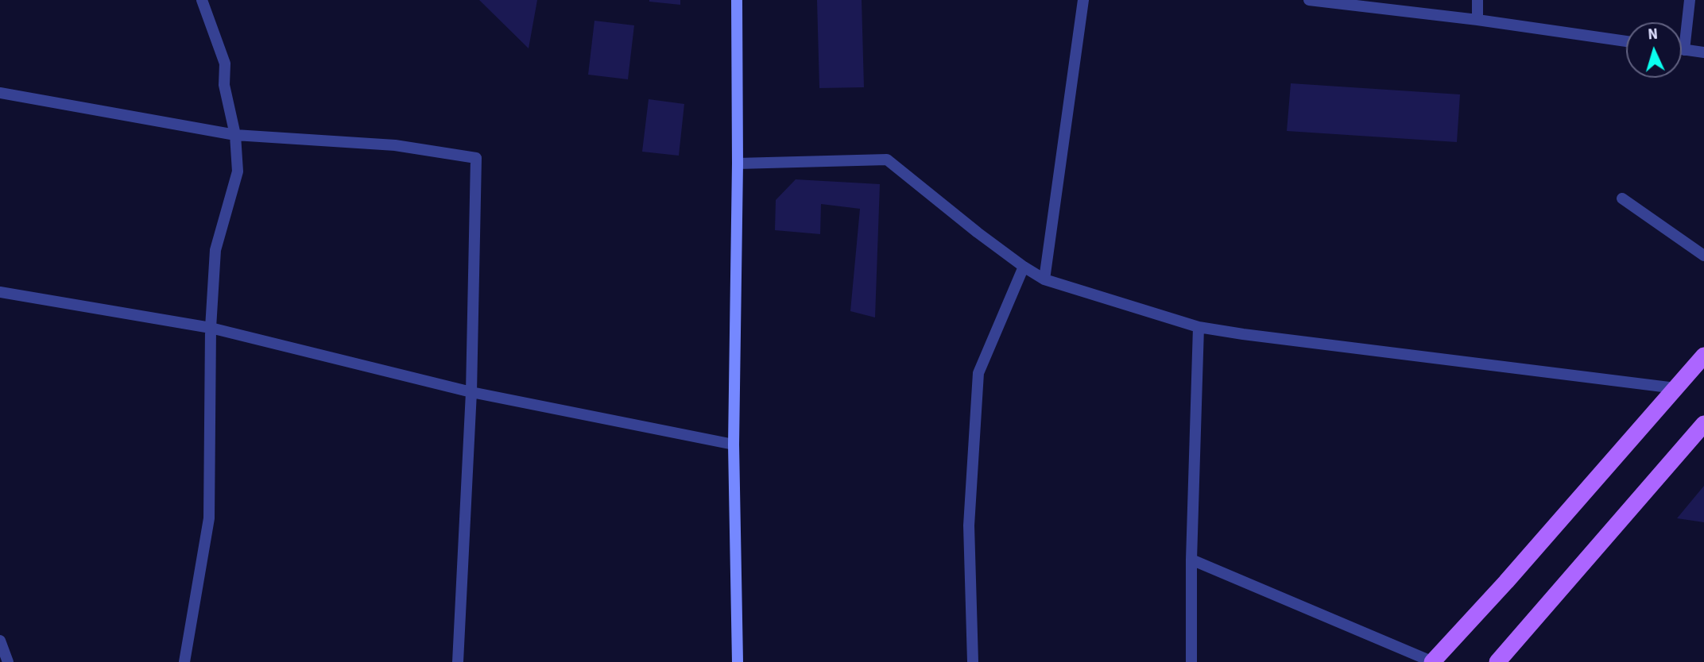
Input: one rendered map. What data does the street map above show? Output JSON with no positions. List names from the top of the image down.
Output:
{
  "north": "top"
}
